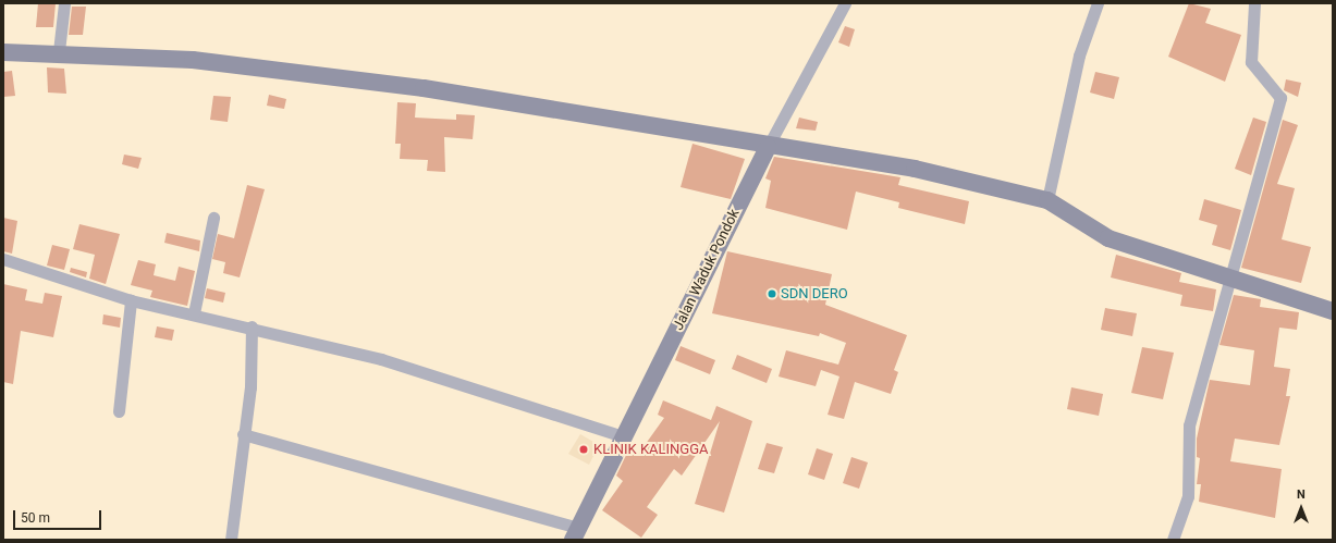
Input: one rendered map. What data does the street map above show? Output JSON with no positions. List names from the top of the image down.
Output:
{
  "streets": {
    "street": ["Jalan Waduk Pondok"]
  },
  "places": ["SDN DERO", "KLINIK KALINGGA"],
  "scale_bar": "50 m",
  "north": "top"
}
